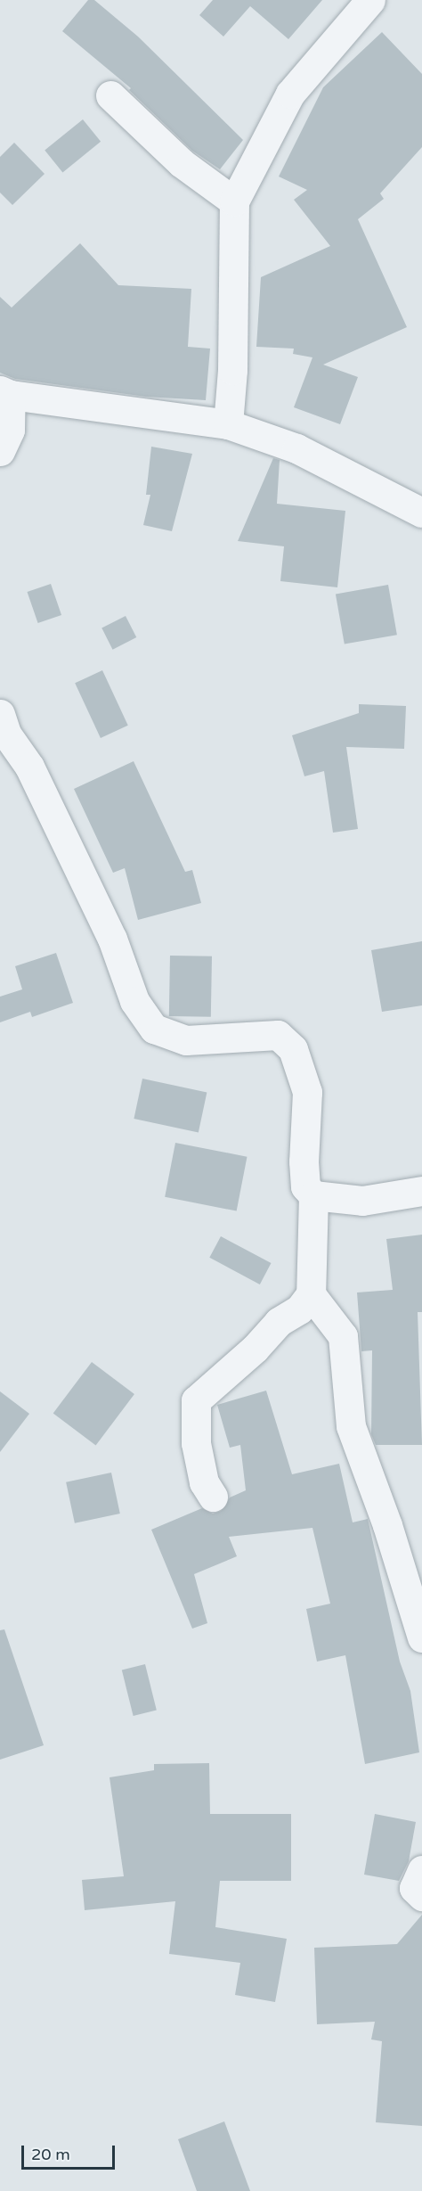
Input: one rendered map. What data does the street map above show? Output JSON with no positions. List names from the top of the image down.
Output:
{
  "scale_bar": "20 m"
}
